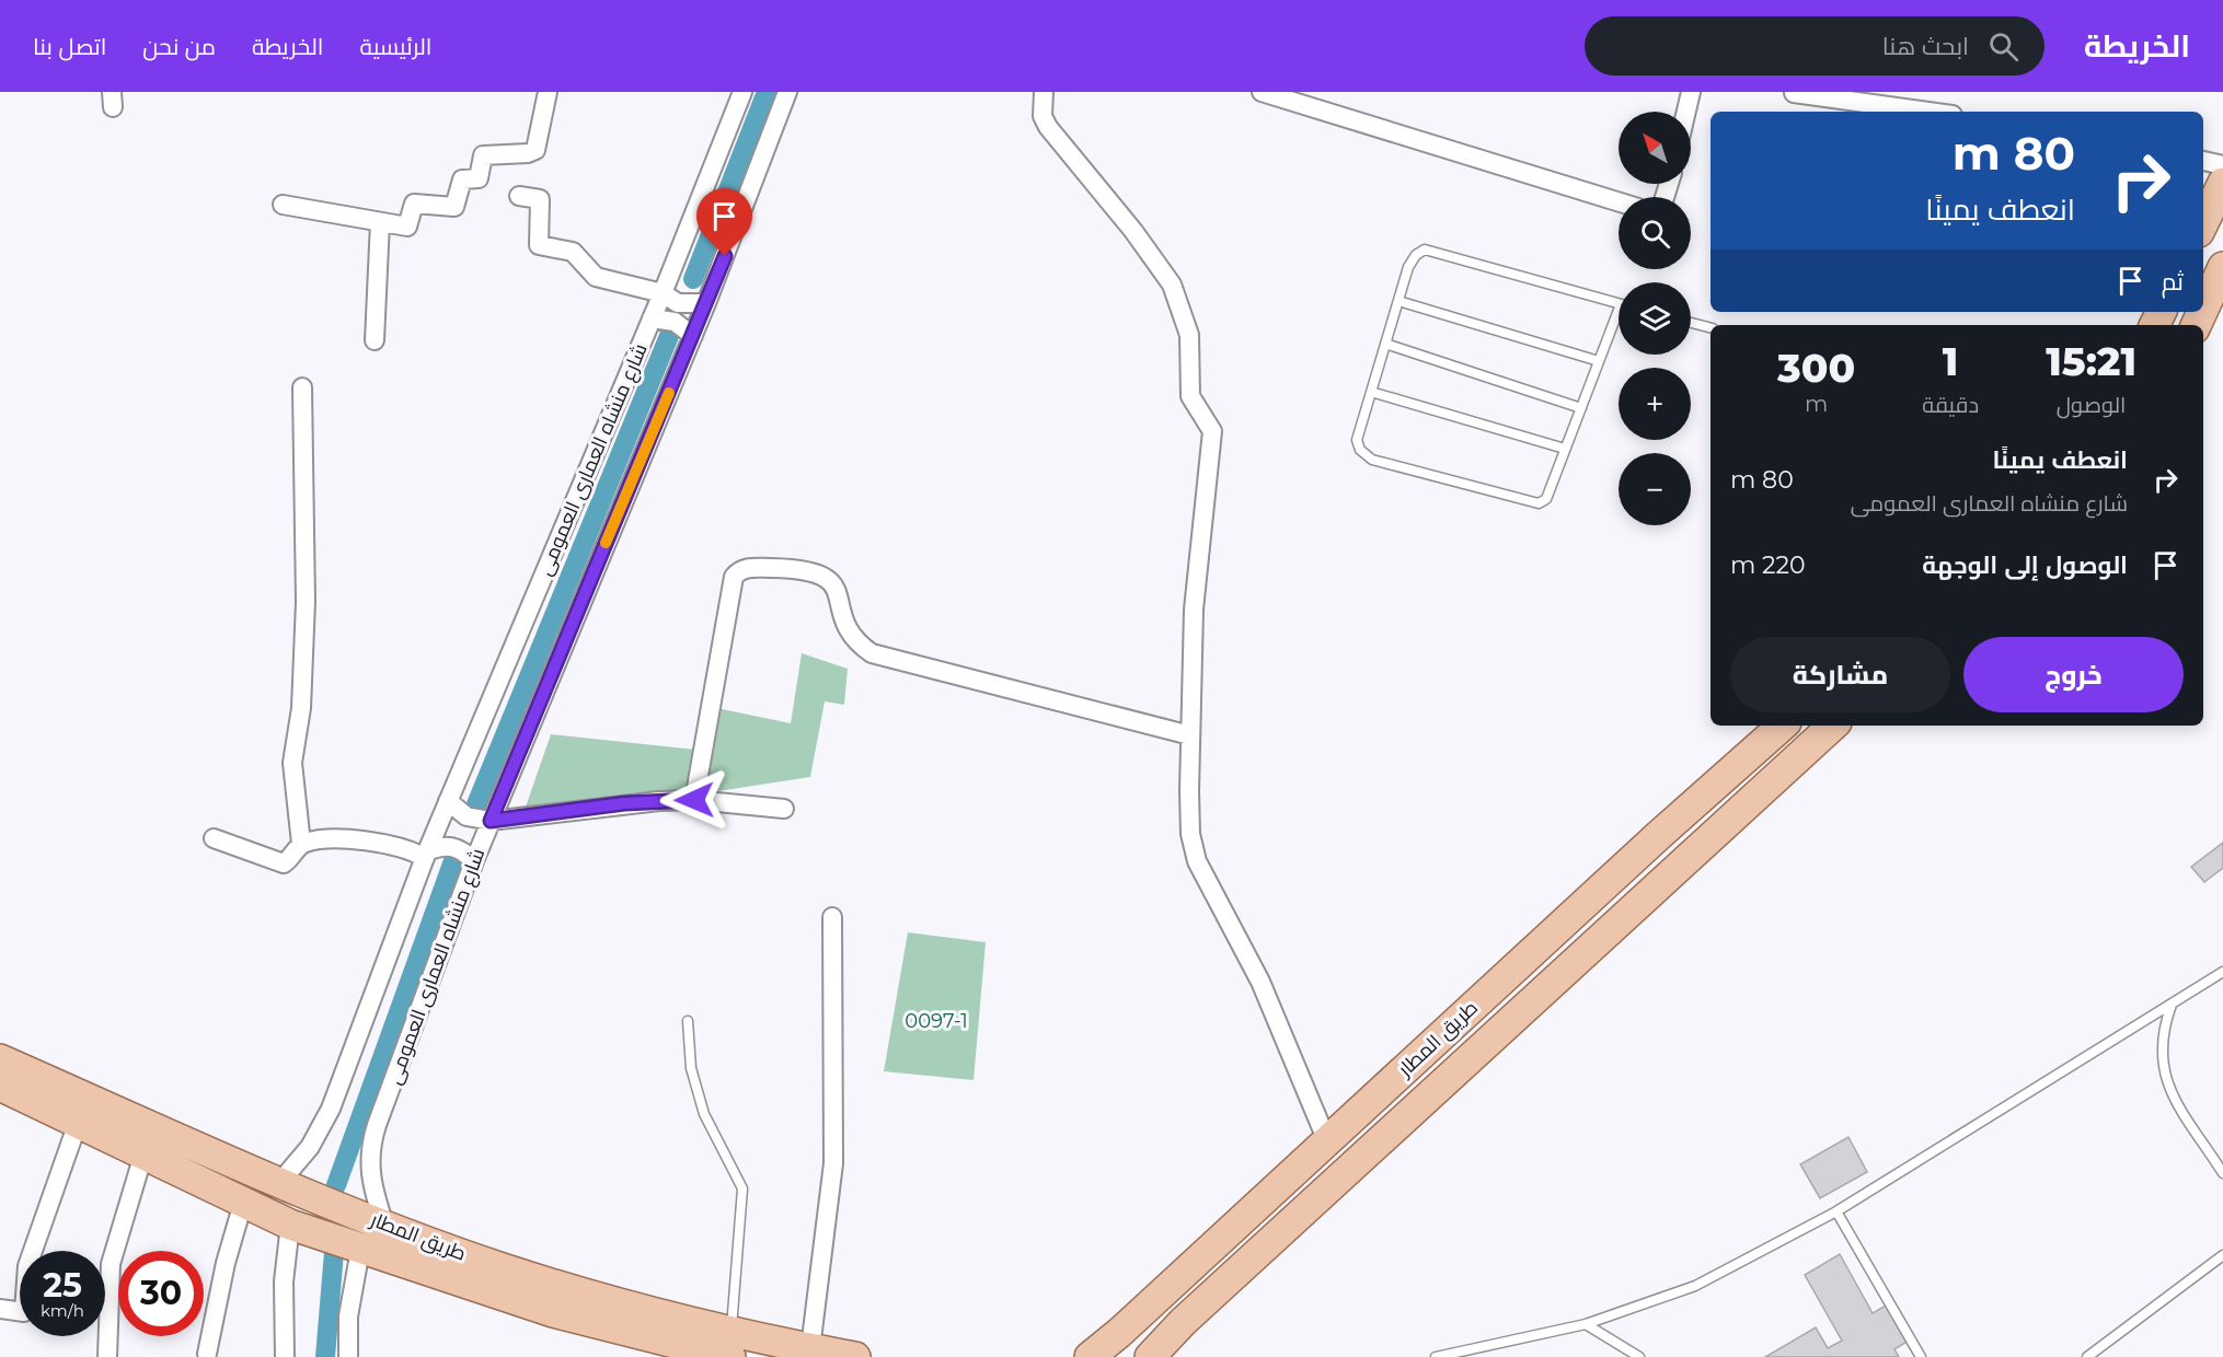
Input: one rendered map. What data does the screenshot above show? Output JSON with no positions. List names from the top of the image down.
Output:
{
  "streets": {
    "main road": ["طريق المطار"],
    "street": ["شارع منشاه العمارى العمومى"]
  },
  "crossings": [
    ["شارع منشاه العمارى العمومى", "طريق المطار"]
  ],
  "parks": ["0097-1"],
  "north": "top left",
  "page": {
    "header": "الخريطة",
    "search": "ابحث هنا",
    "nav": [
      "الرئيسية",
      "الخريطة",
      "من نحن",
      "اتصل بنا"
    ],
    "map_buttons": ["+", "−"],
    "turn": ["80 m", "انعطف يمينًا"],
    "then": "ثم",
    "eta": [
      "15:21",
      "الوصول",
      "1",
      "دقيقة",
      "300",
      "m"
    ],
    "list": [
      {
        "name": "انعطف يمينًا",
        "note": "شارع منشاه العمارى العمومى",
        "value": "80 m"
      },
      {
        "name": "الوصول إلى الوجهة",
        "value": "220 m"
      }
    ],
    "buttons": ["خروج", "مشاركة"],
    "speed": "25 km/h",
    "limit": "30"
  }
}
